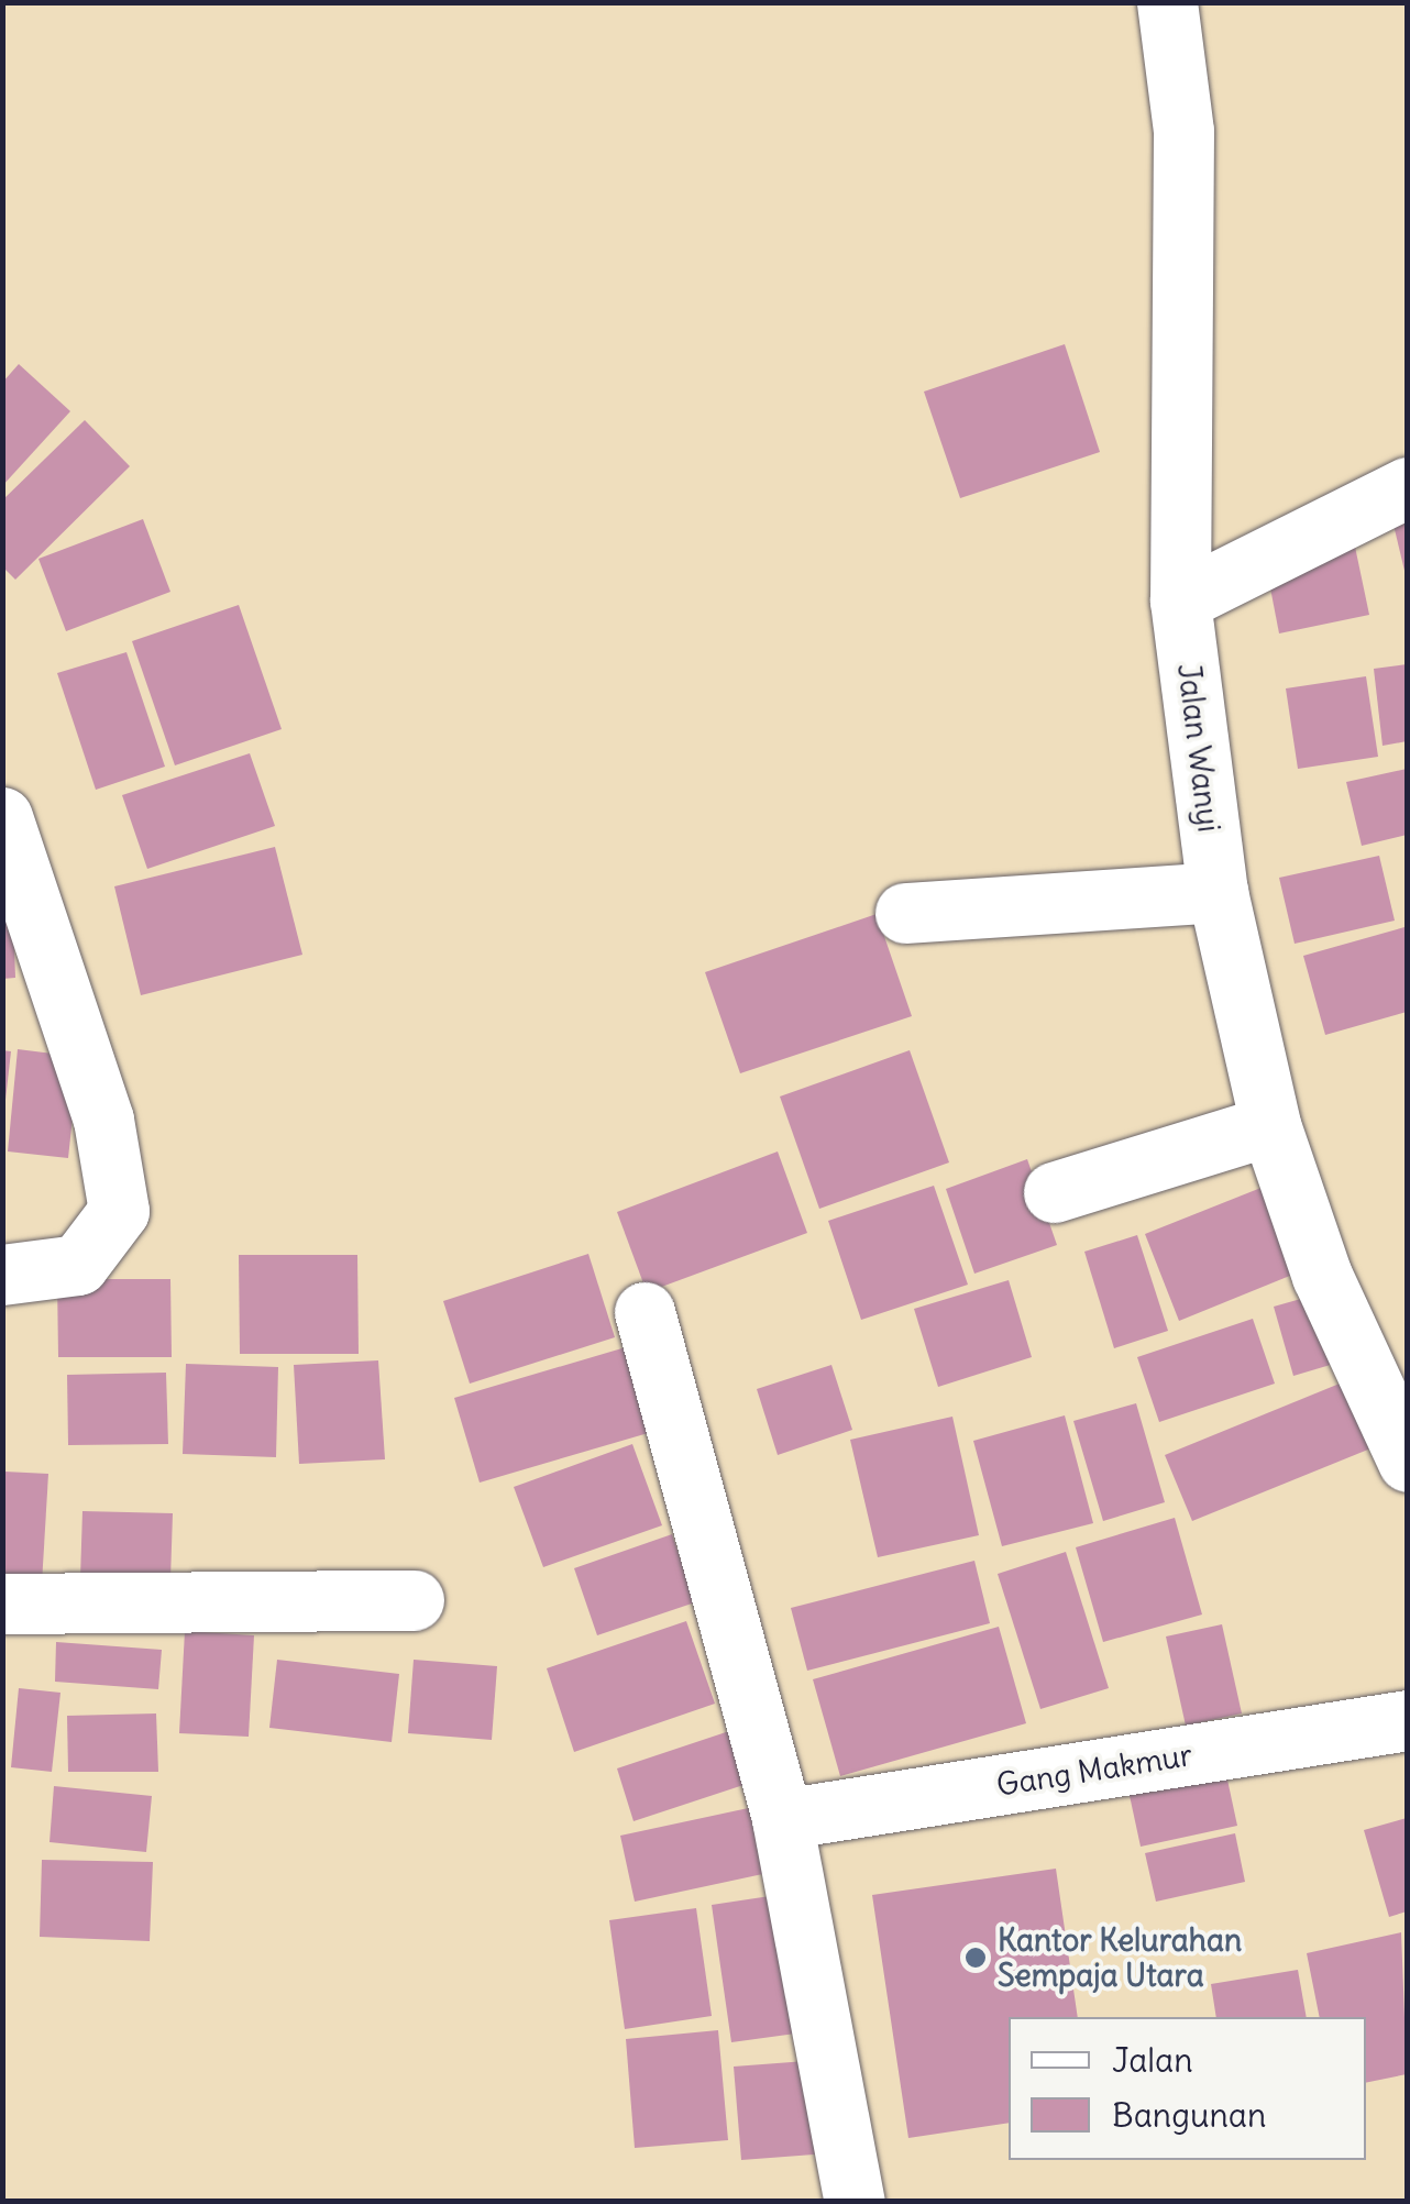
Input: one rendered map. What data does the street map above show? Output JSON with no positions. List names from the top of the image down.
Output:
{
  "streets": {
    "street": ["Jalan Wanyi", "Gang Makmur"]
  },
  "places": ["Kantor Kelurahan Sempaja Utara"],
  "legend": ["Jalan", "Bangunan"]
}
